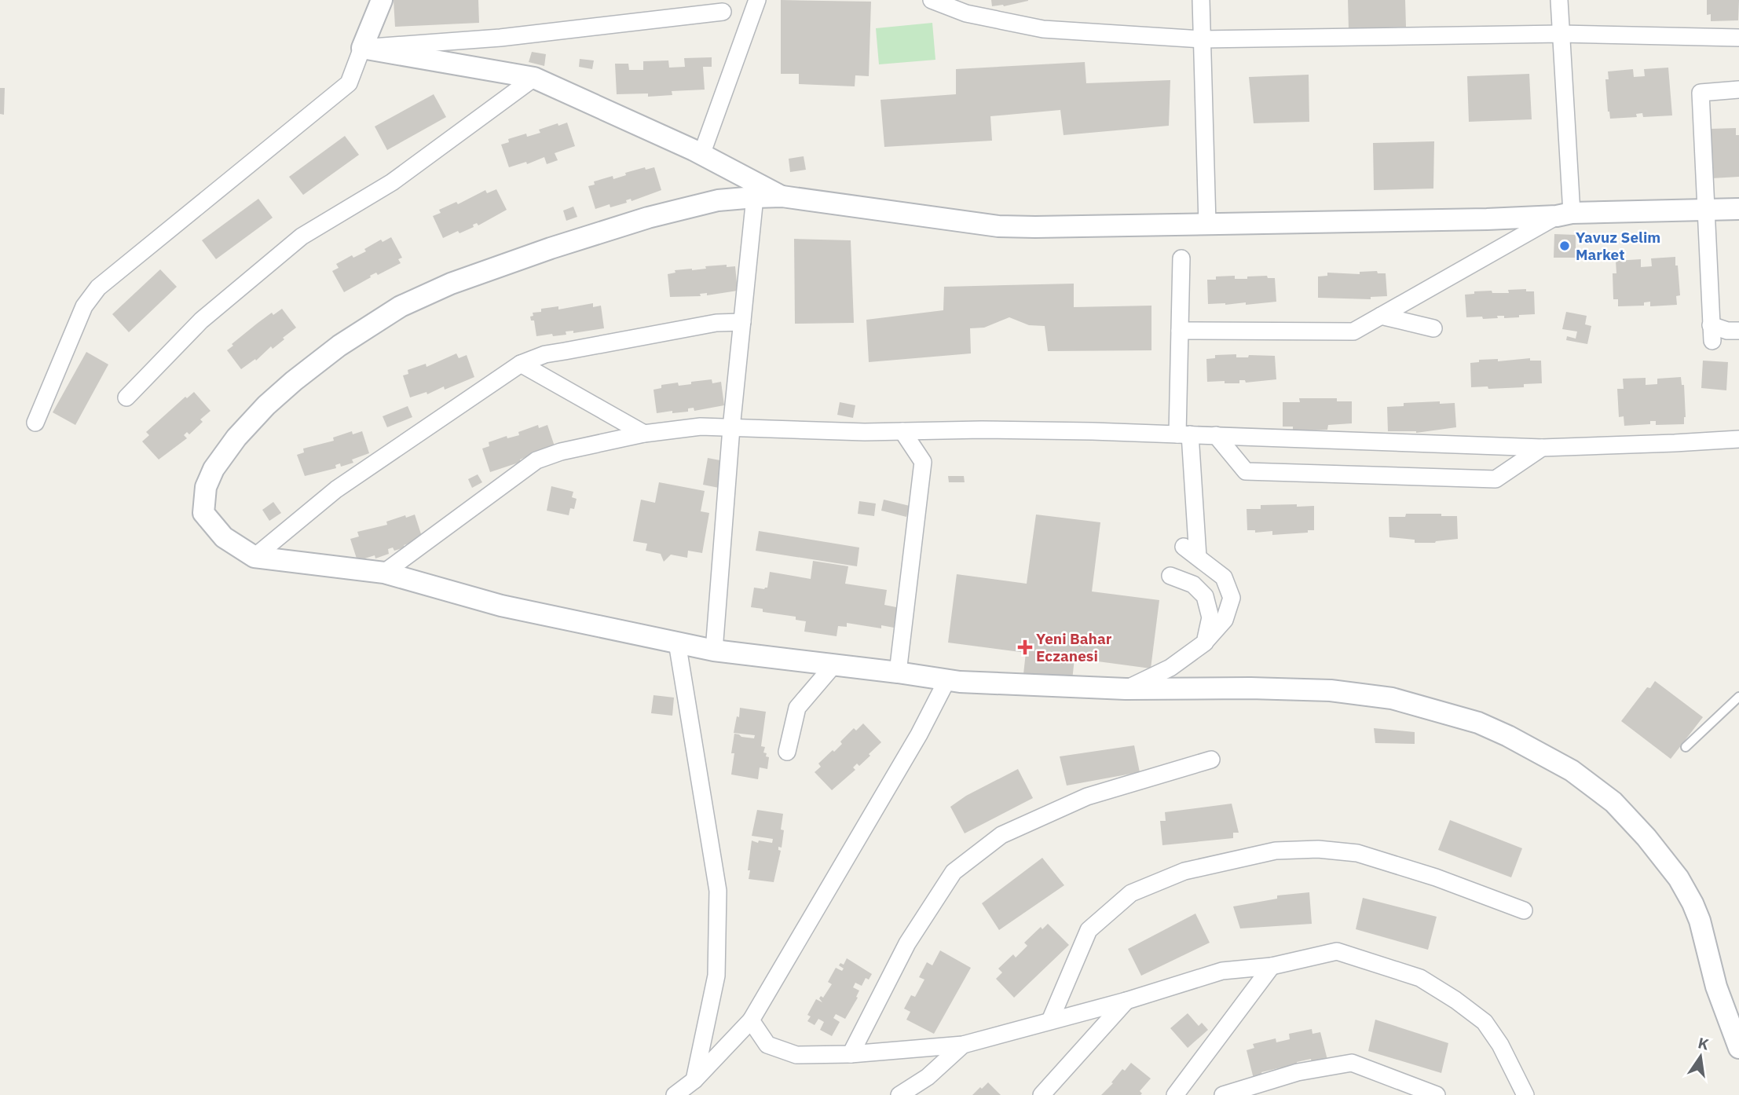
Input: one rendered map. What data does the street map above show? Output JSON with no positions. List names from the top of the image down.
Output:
{
  "places": {
    "other": ["Yavuz Selim Market"],
    "health": ["Yeni Bahar Eczanesi"]
  },
  "north": "top"
}
